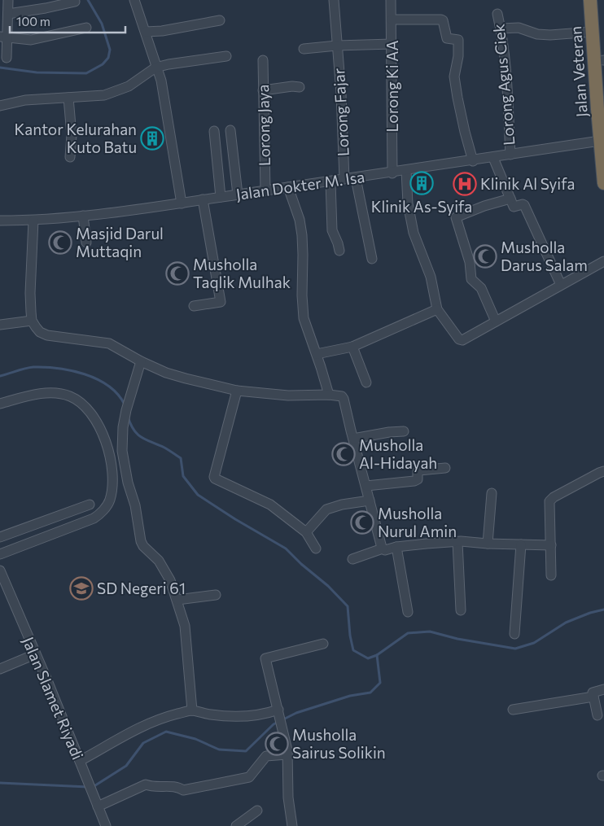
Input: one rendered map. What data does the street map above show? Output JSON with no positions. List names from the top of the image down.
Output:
{
  "streets": {
    "highway": ["Jalan Veteran"],
    "street": [
      "Lorong Agus Ciek",
      "Lorong Ki AA",
      "Lorong Fajar",
      "Lorong Jaya",
      "Jalan Dokter M. Isa",
      "Jalan Slamet Riyadi"
    ]
  },
  "crossings": [
    ["Jalan Veteran", "Jalan Dokter M. Isa"],
    ["Lorong Agus Ciek", "Jalan Dokter M. Isa"],
    ["Lorong Ki AA", "Jalan Dokter M. Isa"],
    ["Lorong Fajar", "Jalan Dokter M. Isa"],
    ["Lorong Jaya", "Jalan Dokter M. Isa"]
  ],
  "places": {
    "building": ["Kantor Kelurahan Kuto Batu", "Klinik As-Syifa"],
    "hospital": ["Klinik Al Syifa"],
    "mosque": [
      "Masjid Darul Muttaqin",
      "Musholla Darus Salam",
      "Musholla Taqlik Mulhak",
      "Musholla Al-Hidayah",
      "Musholla Nurul Amin",
      "Musholla Sairus Solikin"
    ],
    "school or university": ["SD Negeri 61"]
  },
  "scale_bar": "100 m"
}
